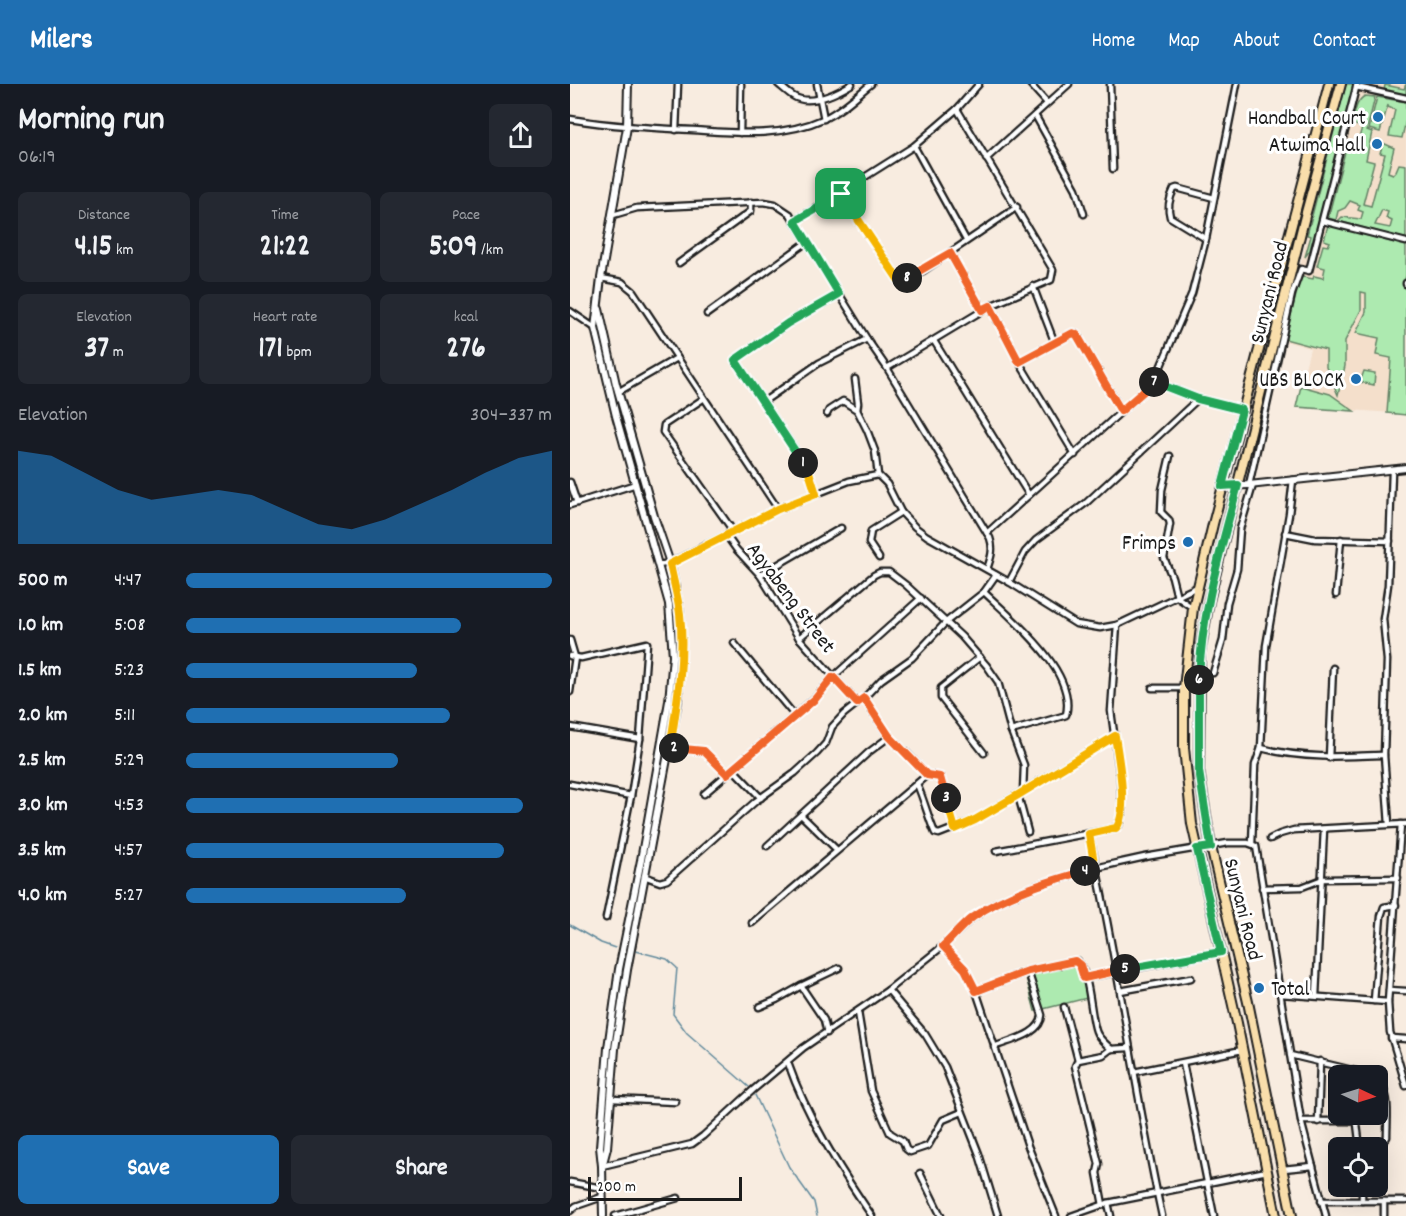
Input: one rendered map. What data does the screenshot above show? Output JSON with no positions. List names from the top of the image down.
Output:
{
  "streets": {
    "main road": ["Sunyani Road"],
    "street": ["Agyabeng Street"]
  },
  "places": [
    "Handball Court",
    "Atwima Hall",
    "UBS BLOCK",
    "Frimps",
    "Total"
  ],
  "scale_bar": "200 m",
  "north": "right",
  "page": {
    "header": "Milers",
    "nav": [
      "Home",
      "Map",
      "About",
      "Contact"
    ],
    "heading": ["Morning run", "06:19"],
    "stats": [
      ["Distance", "4.15 km"],
      ["Time", "21:22"],
      ["Pace", "5:09 /km"],
      ["Elevation", "37 m"],
      ["Heart rate", "171 bpm"],
      ["kcal", "276"]
    ],
    "pins": [
      "8",
      "7",
      "1",
      "6",
      "2",
      "3",
      "4",
      "5"
    ],
    "chart": ["Elevation", "304–337 m"],
    "list": [
      {
        "name": "500 m",
        "note": "4:47"
      },
      {
        "name": "1.0 km",
        "note": "5:08"
      },
      {
        "name": "1.5 km",
        "note": "5:23"
      },
      {
        "name": "2.0 km",
        "note": "5:11"
      },
      {
        "name": "2.5 km",
        "note": "5:29"
      },
      {
        "name": "3.0 km",
        "note": "4:53"
      },
      {
        "name": "3.5 km",
        "note": "4:57"
      },
      {
        "name": "4.0 km",
        "note": "5:27"
      }
    ],
    "buttons": ["Save", "Share"],
    "scale": "200 m"
  }
}
